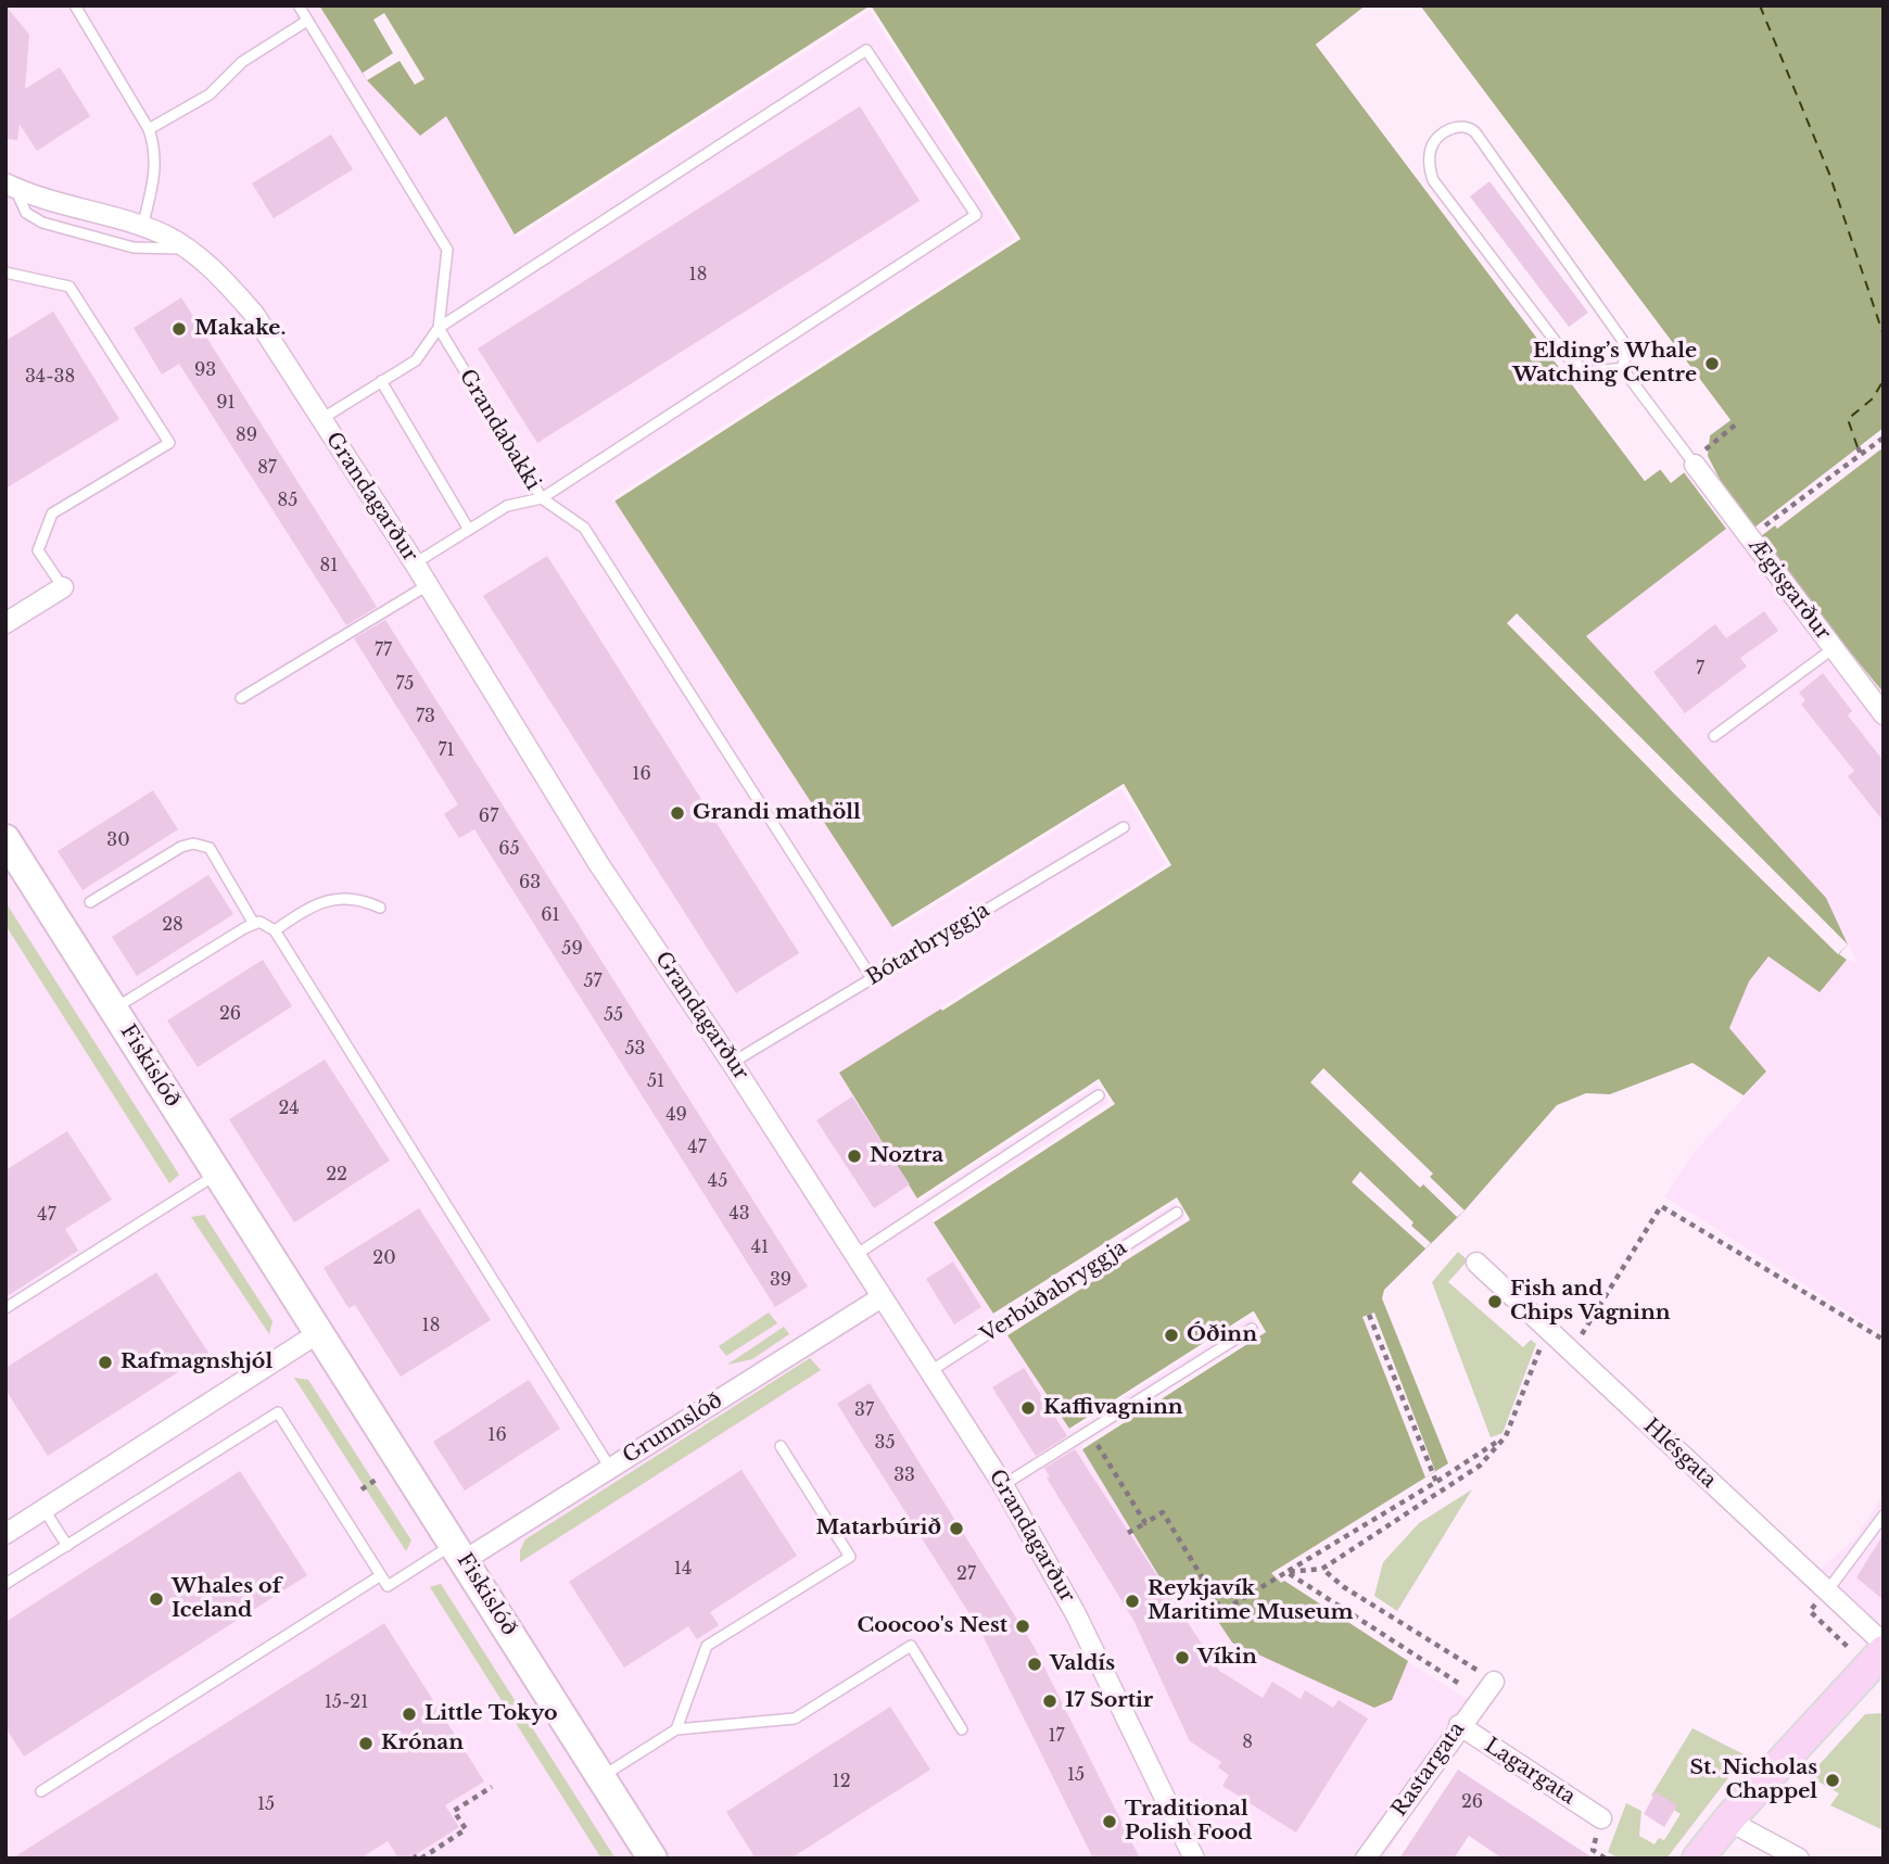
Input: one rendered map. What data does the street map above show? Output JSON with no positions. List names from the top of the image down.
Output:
{
  "streets": {
    "street": [
      "Grandagarður",
      "Ægisgarður",
      "Fiskislóð",
      "Grunnslóð",
      "Hlésgata",
      "Rastargata",
      "Lagargata"
    ],
    "lane": ["Grandabakki", "Bótarbryggja", "Verbúðabryggja"]
  },
  "crossings": [
    ["Grandabakki", "Bótarbryggja"],
    ["Grandagarður", "Bótarbryggja"],
    ["Grandagarður", "Verbúðabryggja"],
    ["Grandagarður", "Grunnslóð"],
    ["Fiskislóð", "Grunnslóð"],
    ["Rastargata", "Lagargata"]
  ],
  "places": [
    "Makake.",
    "Elding’s Whale Watching Centre",
    "Grandi mathöll",
    "Noztra",
    "Fish and Chips Vagninn",
    "Óðinn",
    "Rafmagnshjól",
    "Kaffivagninn",
    "Matarbúrið",
    "Whales of Iceland",
    "Reykjavík Maritime Museum",
    "Coocoo's Nest",
    "Víkin",
    "Valdís",
    "17 Sortir",
    "Little Tokyo",
    "Krónan",
    "St. Nicholas Chappel",
    "Traditional Polish Food"
  ],
  "house_numbers": [
    "18",
    "93",
    "34-38",
    "91",
    "89",
    "87",
    "85",
    "81",
    "77",
    "7",
    "75",
    "73",
    "71",
    "16",
    "67",
    "30",
    "65",
    "63",
    "61",
    "28",
    "59",
    "57",
    "26",
    "55",
    "53",
    "51",
    "24",
    "49",
    "47",
    "22",
    "45",
    "43",
    "47",
    "41",
    "20",
    "39",
    "18",
    "37",
    "16",
    "35",
    "33",
    "14",
    "27",
    "15-21",
    "17",
    "8",
    "15",
    "12",
    "26",
    "15"
  ]
}
